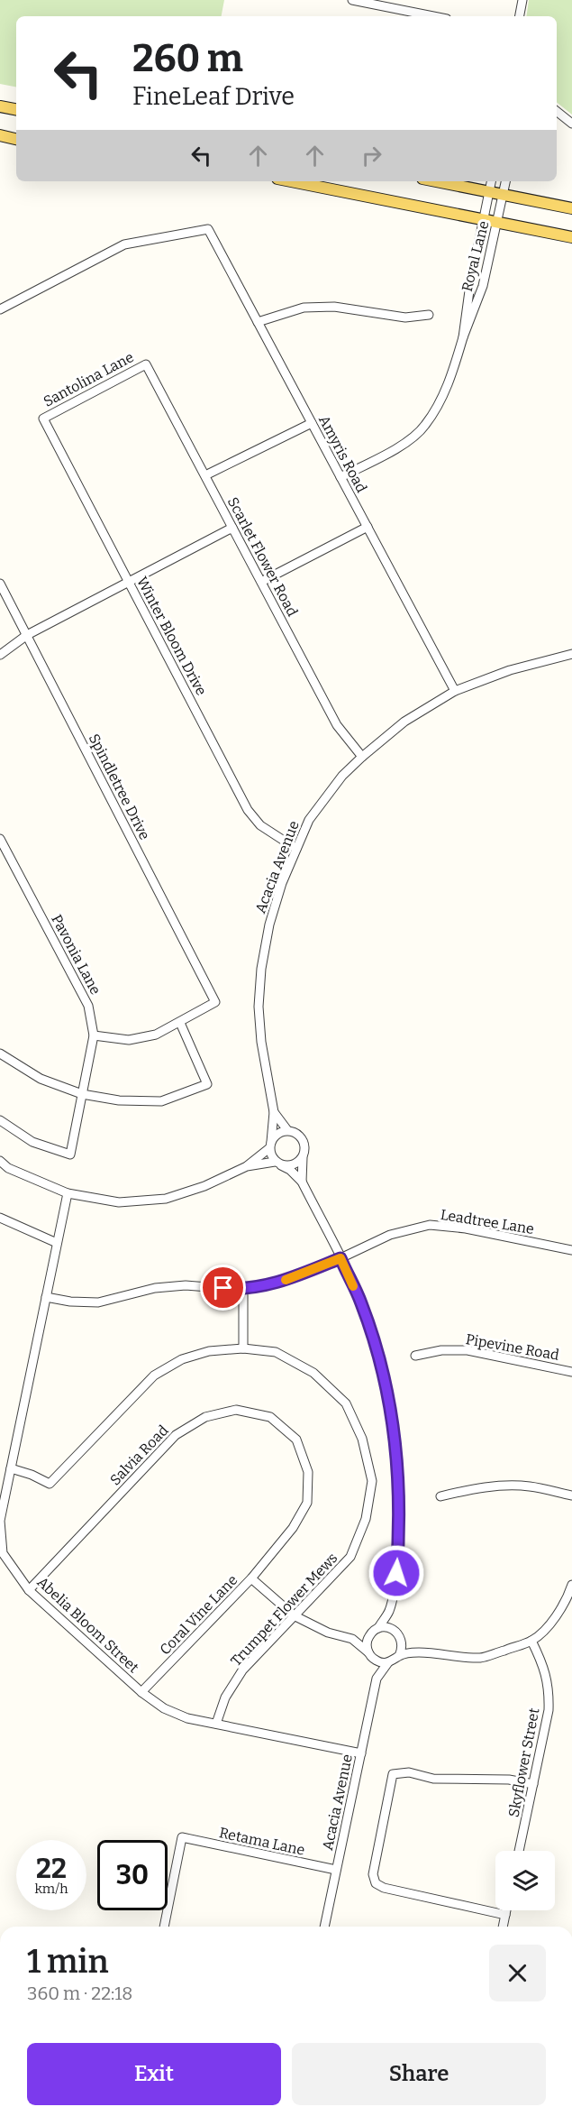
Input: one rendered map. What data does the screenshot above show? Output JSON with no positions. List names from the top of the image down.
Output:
{
  "streets": {
    "street": [
      "Royal Lane",
      "Santolina Lane",
      "Amyris Road",
      "Scarlet Flower Road",
      "Winter Bloom Drive",
      "Spindletree Drive",
      "Acacia Avenue",
      "Pavonia Lane",
      "Leadtree Lane",
      "Pipevine Road",
      "Salvia Road",
      "Trumpet Flower Mews",
      "Coral Vine Lane",
      "Abelia Bloom Street",
      "Skyflower Street",
      "Retama Lane"
    ]
  },
  "crossings": [
    ["Royal Lane", "Amyris Road"],
    ["Santolina Lane", "Scarlet Flower Road"],
    ["Santolina Lane", "Winter Bloom Drive"],
    ["Amyris Road", "Acacia Avenue"],
    ["Scarlet Flower Road", "Acacia Avenue"],
    ["Winter Bloom Drive", "Acacia Avenue"],
    ["Acacia Avenue", "Abelia Bloom Street"],
    ["Acacia Avenue", "Retama Lane"],
    ["Leadtree Lane", "Abelia Bloom Street"],
    ["Salvia Road", "Coral Vine Lane"],
    ["Salvia Road", "Abelia Bloom Street"],
    ["Trumpet Flower Mews", "Abelia Bloom Street"],
    ["Coral Vine Lane", "Abelia Bloom Street"]
  ],
  "page": {
    "turn": ["260 m", "FineLeaf Drive"],
    "speed": "22 km/h",
    "limit": "30",
    "heading": ["1 min", "360 m · 22:18"],
    "buttons": ["Exit", "Share"]
  }
}
